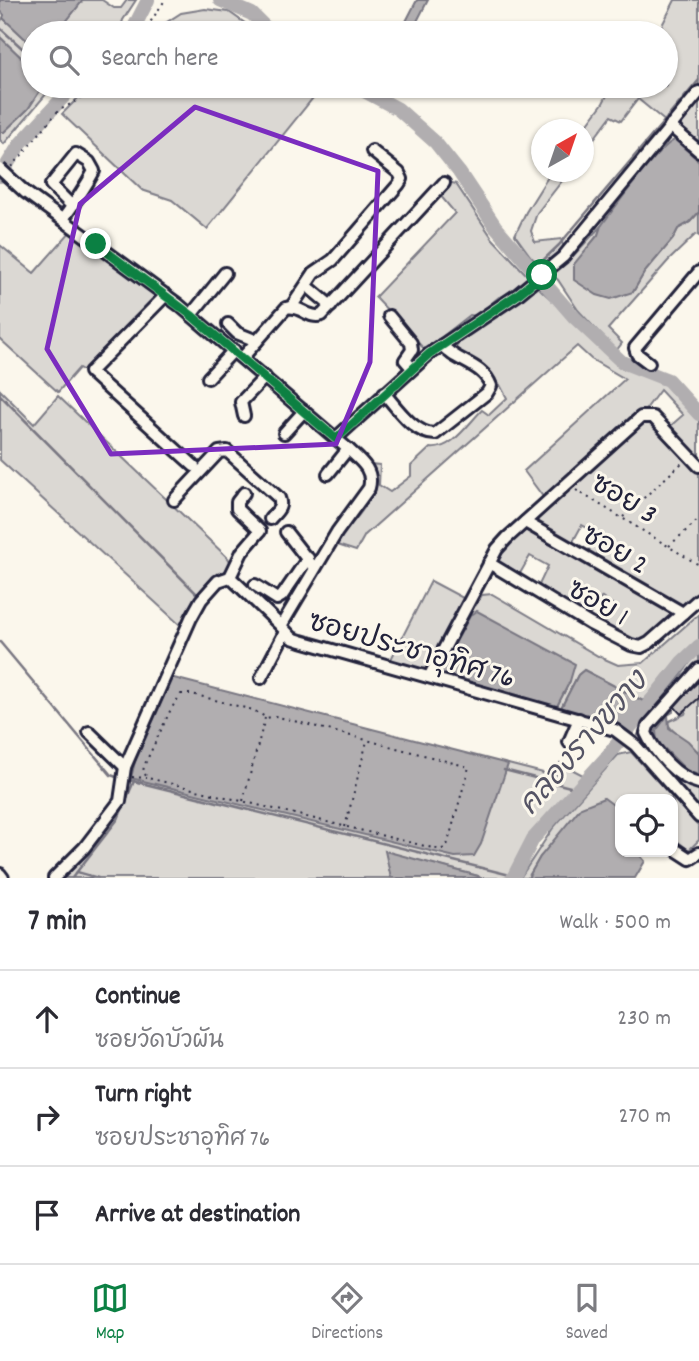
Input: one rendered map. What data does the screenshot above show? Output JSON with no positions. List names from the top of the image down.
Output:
{
  "streets": {
    "street": ["ซอย 2", "ซอย 1", "ซอยประชาอุทิศ 76"],
    "path": ["ซอย 3"]
  },
  "crossings": [
    ["ซอย 2", "ซอย 1"]
  ],
  "water": ["คลองรางขวาง"],
  "north": "top right",
  "page": {
    "search": "Search here",
    "heading": ["7 min", "Walk · 500 m"],
    "list": [
      ["Continue", "ซอยวัดบัวผัน", "230 m"],
      ["Turn right", "ซอยประชาอุทิศ 76", "270 m"],
      "Arrive at destination"
    ],
    "nav": ["Map", "Directions", "Saved"]
  }
}
